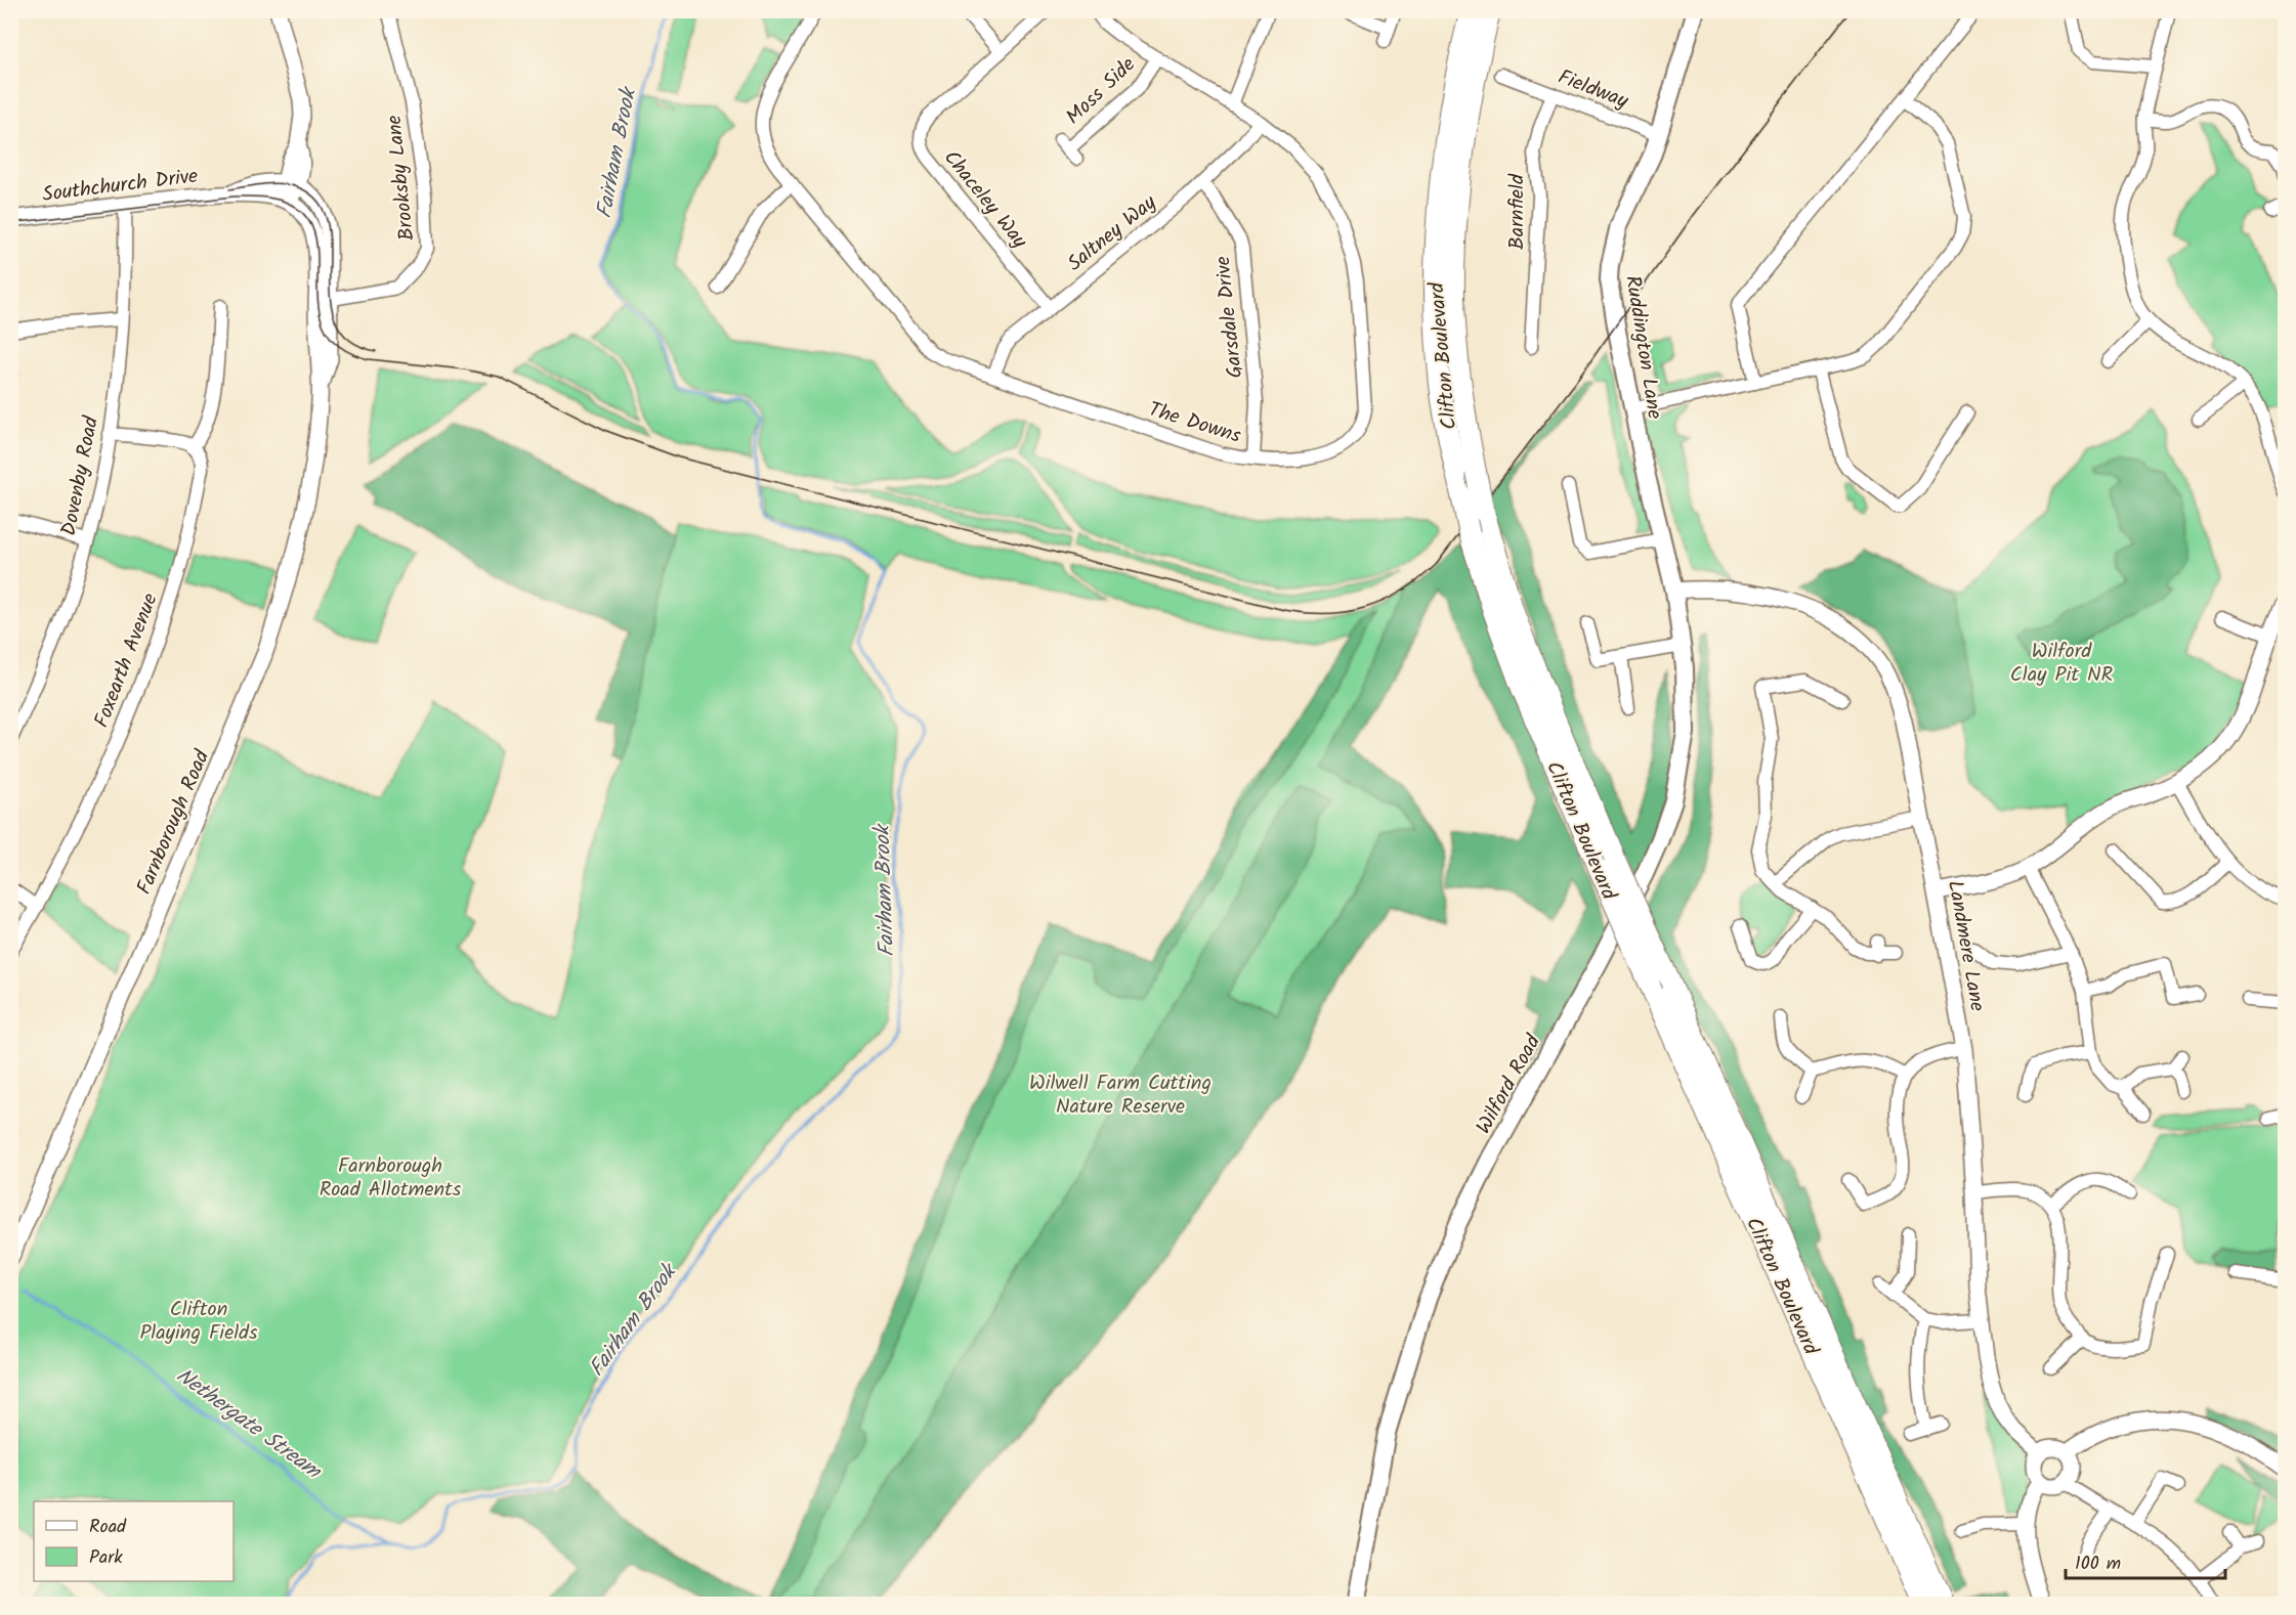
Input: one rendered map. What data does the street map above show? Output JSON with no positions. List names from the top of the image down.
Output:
{
  "streets": {
    "highway": ["Clifton Boulevard"],
    "main road": ["Ruddington Lane", "Wilford Road"],
    "street": [
      "Fieldway",
      "Moss Side",
      "Brooksby Lane",
      "Southchurch Drive",
      "Chaceley Way",
      "Barnfield",
      "Saltney Way",
      "Garsdale Drive",
      "The Downs",
      "Dovenby Road",
      "Foxearth Avenue",
      "Farnborough Road",
      "Landmere Lane"
    ]
  },
  "crossings": [
    ["Fieldway", "Barnfield"],
    ["Fieldway", "Ruddington Lane"],
    ["Moss Side", "The Downs"],
    ["Brooksby Lane", "Farnborough Road"],
    ["Southchurch Drive", "Dovenby Road"],
    ["Southchurch Drive", "Farnborough Road"],
    ["Chaceley Way", "Saltney Way"],
    ["Saltney Way", "Garsdale Drive"],
    ["Saltney Way", "The Downs"],
    ["Garsdale Drive", "The Downs"],
    ["Ruddington Lane", "Landmere Lane"],
    ["Ruddington Lane", "Wilford Road"],
    ["Landmere Lane", "Wilford Road"]
  ],
  "water": ["Fairham Brook", "Nethergate Stream"],
  "parks": [
    "Wilford Clay Pit NR",
    "Wilwell Farm Cutting Nature Reserve",
    "Farnborough Road Allotments",
    "Clifton Playing Fields"
  ],
  "legend": ["Road", "Park"],
  "scale_bar": "100 m"
}
